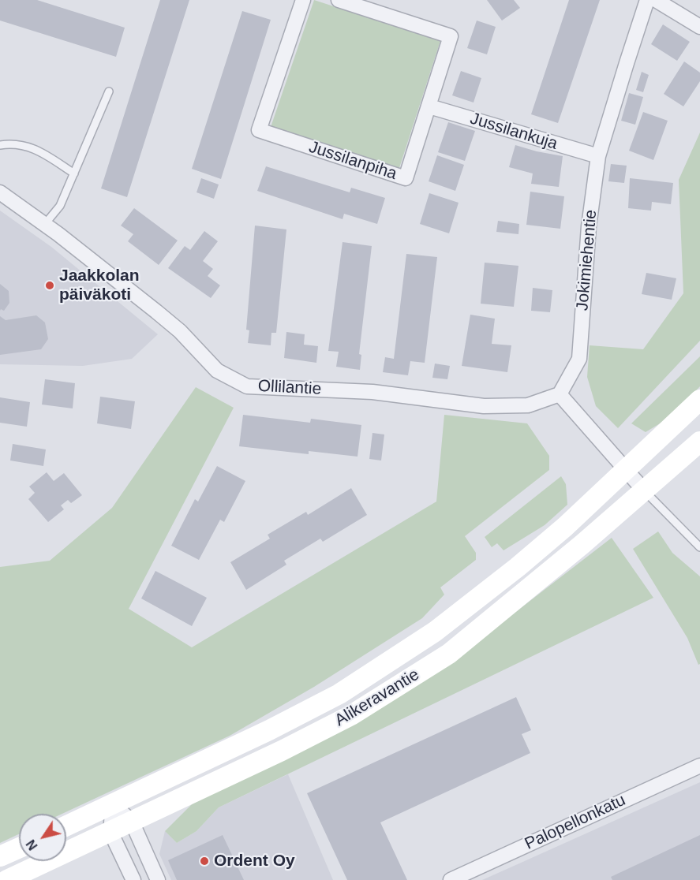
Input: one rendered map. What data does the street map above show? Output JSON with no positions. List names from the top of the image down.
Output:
{
  "streets": {
    "main road": ["Alikeravantie"],
    "street": [
      "Jussilankuja",
      "Jussilanpiha",
      "Jokimiehentie",
      "Ollilantie",
      "Palopellonkatu"
    ]
  },
  "crossings": [
    ["Jussilankuja", "Jussilanpiha"],
    ["Jussilankuja", "Jokimiehentie"],
    ["Jokimiehentie", "Ollilantie"]
  ],
  "places": ["Jaakkolan päiväkoti", "Ordent Oy"],
  "north": "bottom left"
}
